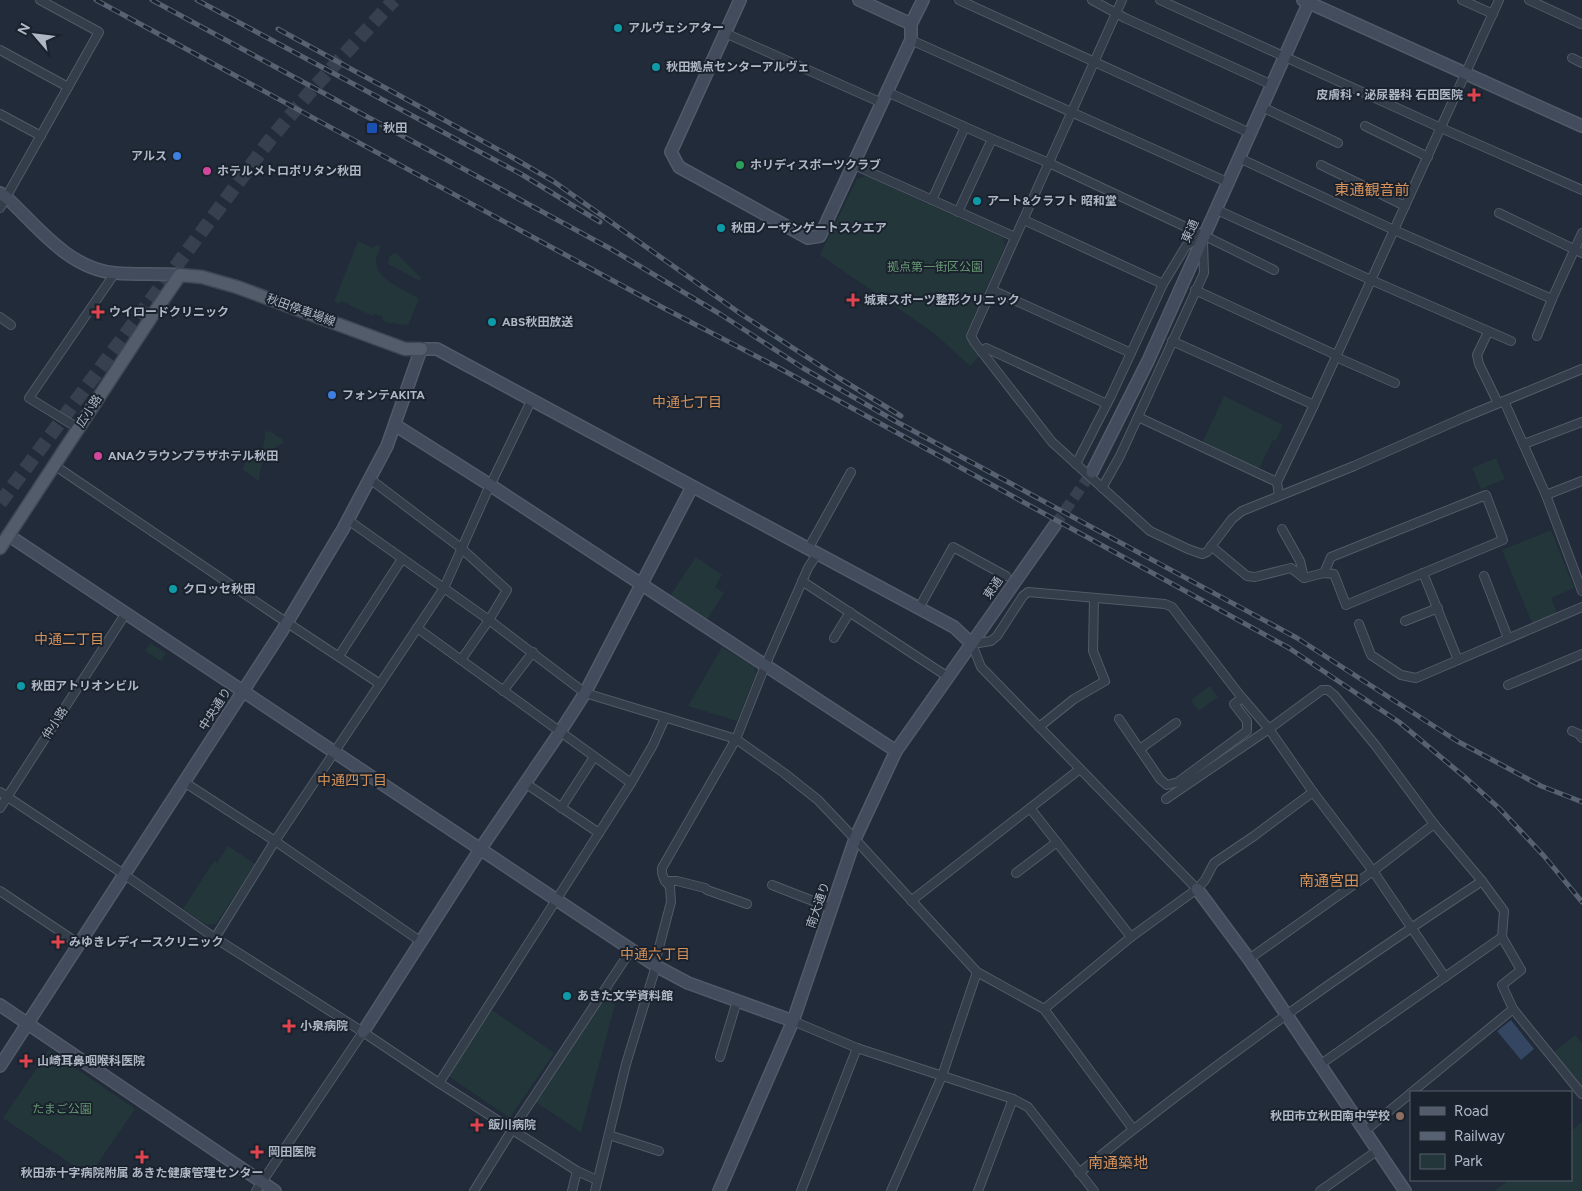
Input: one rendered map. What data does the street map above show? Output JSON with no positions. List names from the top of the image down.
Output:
{
  "streets": {
    "main road": ["秋田停車場線", "広小路"],
    "street": [
      "東通",
      "中央通り",
      "仲小路",
      "南大通り"
    ]
  },
  "crossings": [
    ["東通", "南大通り"],
    ["秋田停車場線", "広小路"],
    ["秋田停車場線", "中央通り"]
  ],
  "districts": [
    "東通観音前",
    "中通七丁目",
    "中通二丁目",
    "中通四丁目",
    "南通宮田",
    "中通六丁目",
    "南通築地"
  ],
  "parks": ["拠点第一街区公園", "たまご公園"],
  "places": {
    "other": [
      "アルヴェシアター",
      "秋田拠点センターアルヴェ",
      "アルス",
      "ホリディスポーツクラブ",
      "ホテルメトロポリタン秋田",
      "アート&クラフト 昭和堂",
      "秋田ノーザンゲートスクエア",
      "ABS秋田放送",
      "フォンテAKITA",
      "ANAクラウンプラザホテル秋田",
      "クロッセ秋田",
      "秋田アトリオンビル",
      "あきた文学資料館",
      "秋田市立秋田南中学校"
    ],
    "health": [
      "皮膚科・泌尿器科 石田医院",
      "城東スポーツ整形クリニック",
      "ウイロードクリニック",
      "みゆきレディースクリニック",
      "小泉病院",
      "山崎耳鼻咽喉科医院",
      "飯川病院",
      "岡田医院",
      "秋田赤十字病院附属 あきた健康管理センター"
    ],
    "transit": ["秋田"]
  },
  "legend": ["Road", "Railway", "Park"],
  "north": "top left"
}
